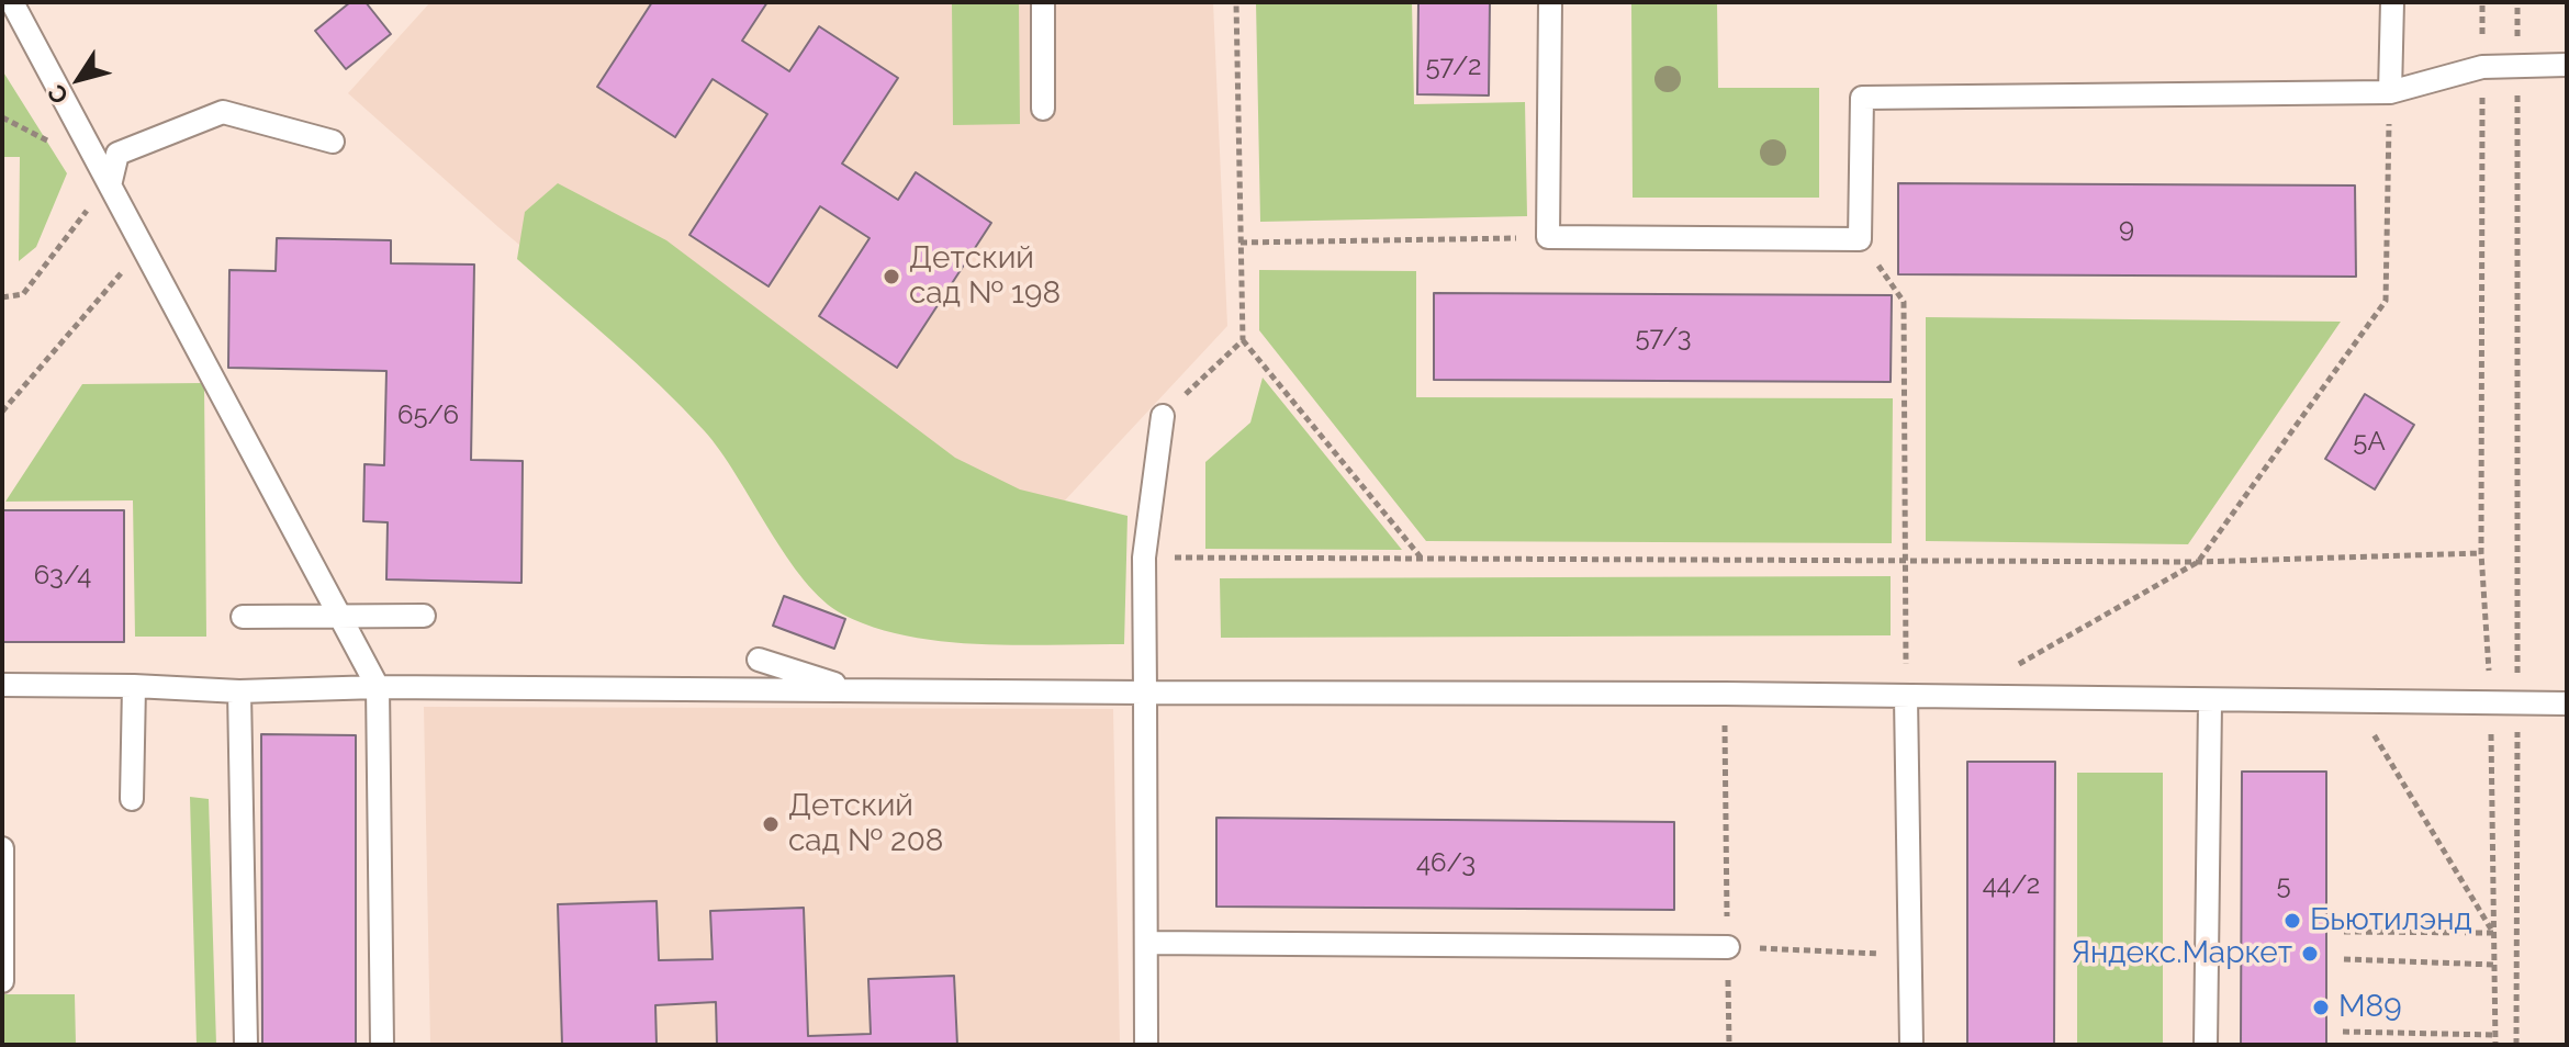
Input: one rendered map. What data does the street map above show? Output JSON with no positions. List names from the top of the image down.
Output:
{
  "places": [
    "Детский сад № 198",
    "Детский сад № 208",
    "Бьютилэнд",
    "Яндекс.Маркет",
    "М89"
  ],
  "house_numbers": [
    "57/2",
    "9",
    "57/3",
    "65/6",
    "5А",
    "63/4",
    "46/3",
    "44/2",
    "5"
  ],
  "north": "bottom left"
}
